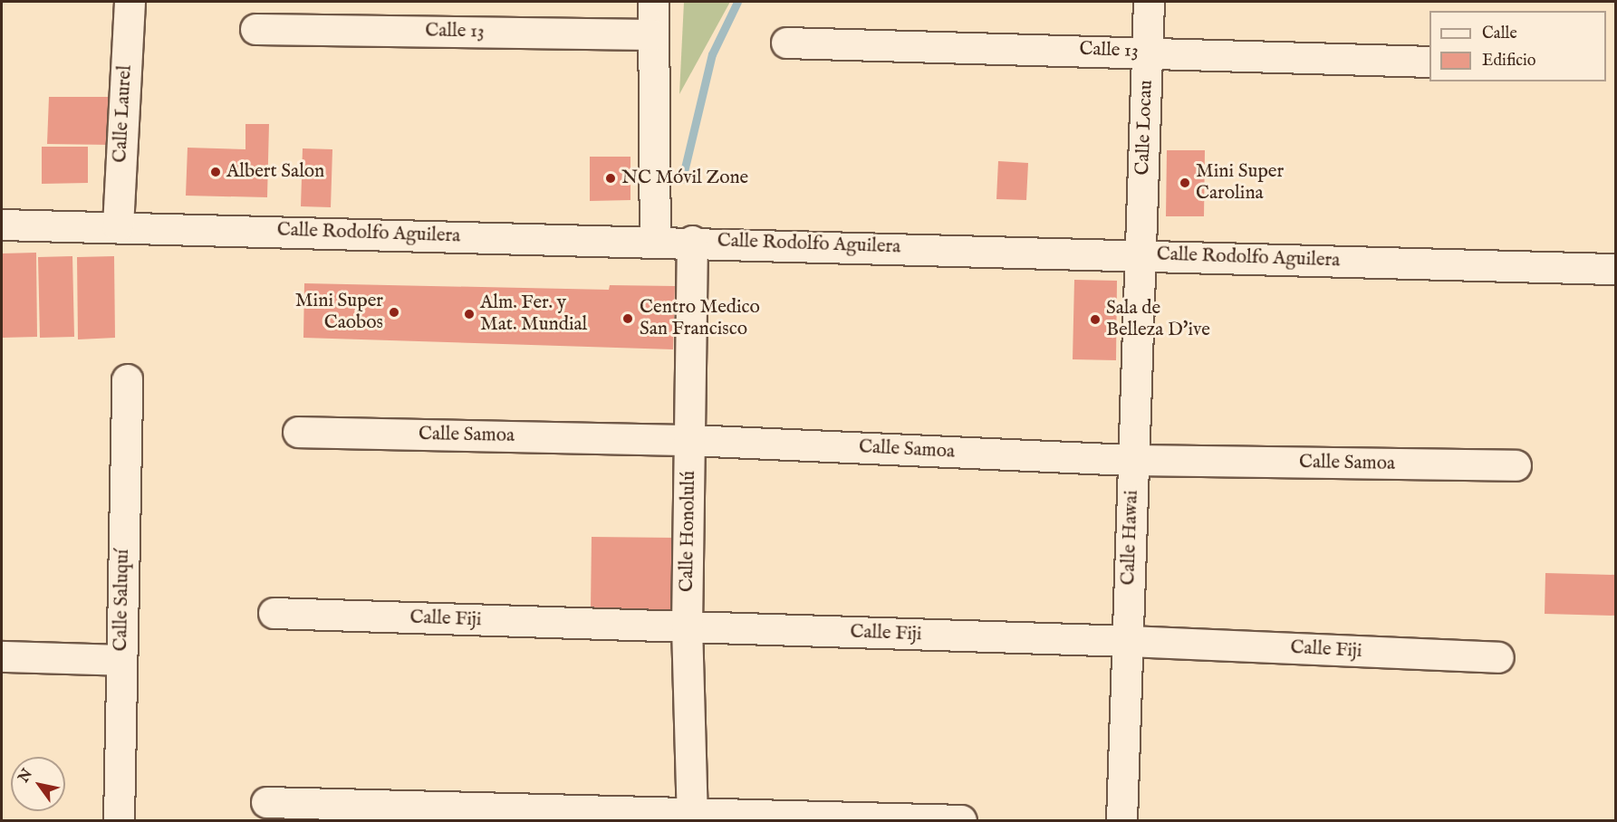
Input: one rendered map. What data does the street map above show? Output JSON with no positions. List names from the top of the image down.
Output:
{
  "streets": {
    "street": [
      "Calle 13",
      "Calle Laurel",
      "Calle Locau",
      "Calle Rodolfo Aguilera",
      "Calle Samoa",
      "Calle Honolulú",
      "Calle Hawai",
      "Calle Saluquí",
      "Calle Fiji"
    ]
  },
  "crossings": [
    ["Calle 13", "Calle Locau"],
    ["Calle Laurel", "Calle Rodolfo Aguilera"],
    ["Calle Locau", "Calle Rodolfo Aguilera"],
    ["Calle Locau", "Calle Hawai"],
    ["Calle Rodolfo Aguilera", "Calle Honolulú"],
    ["Calle Rodolfo Aguilera", "Calle Hawai"],
    ["Calle Samoa", "Calle Honolulú"],
    ["Calle Samoa", "Calle Hawai"],
    ["Calle Honolulú", "Calle Fiji"],
    ["Calle Hawai", "Calle Fiji"]
  ],
  "places": [
    "Albert Salon",
    "NC Móvil Zone",
    "Mini Super Carolina",
    "Mini Super Caobos",
    "Alm. Fer. y Mat. Mundial",
    "Centro Medico San Francisco",
    "Sala de Belleza D'ive"
  ],
  "legend": ["Calle", "Edificio"],
  "north": "top left"
}
